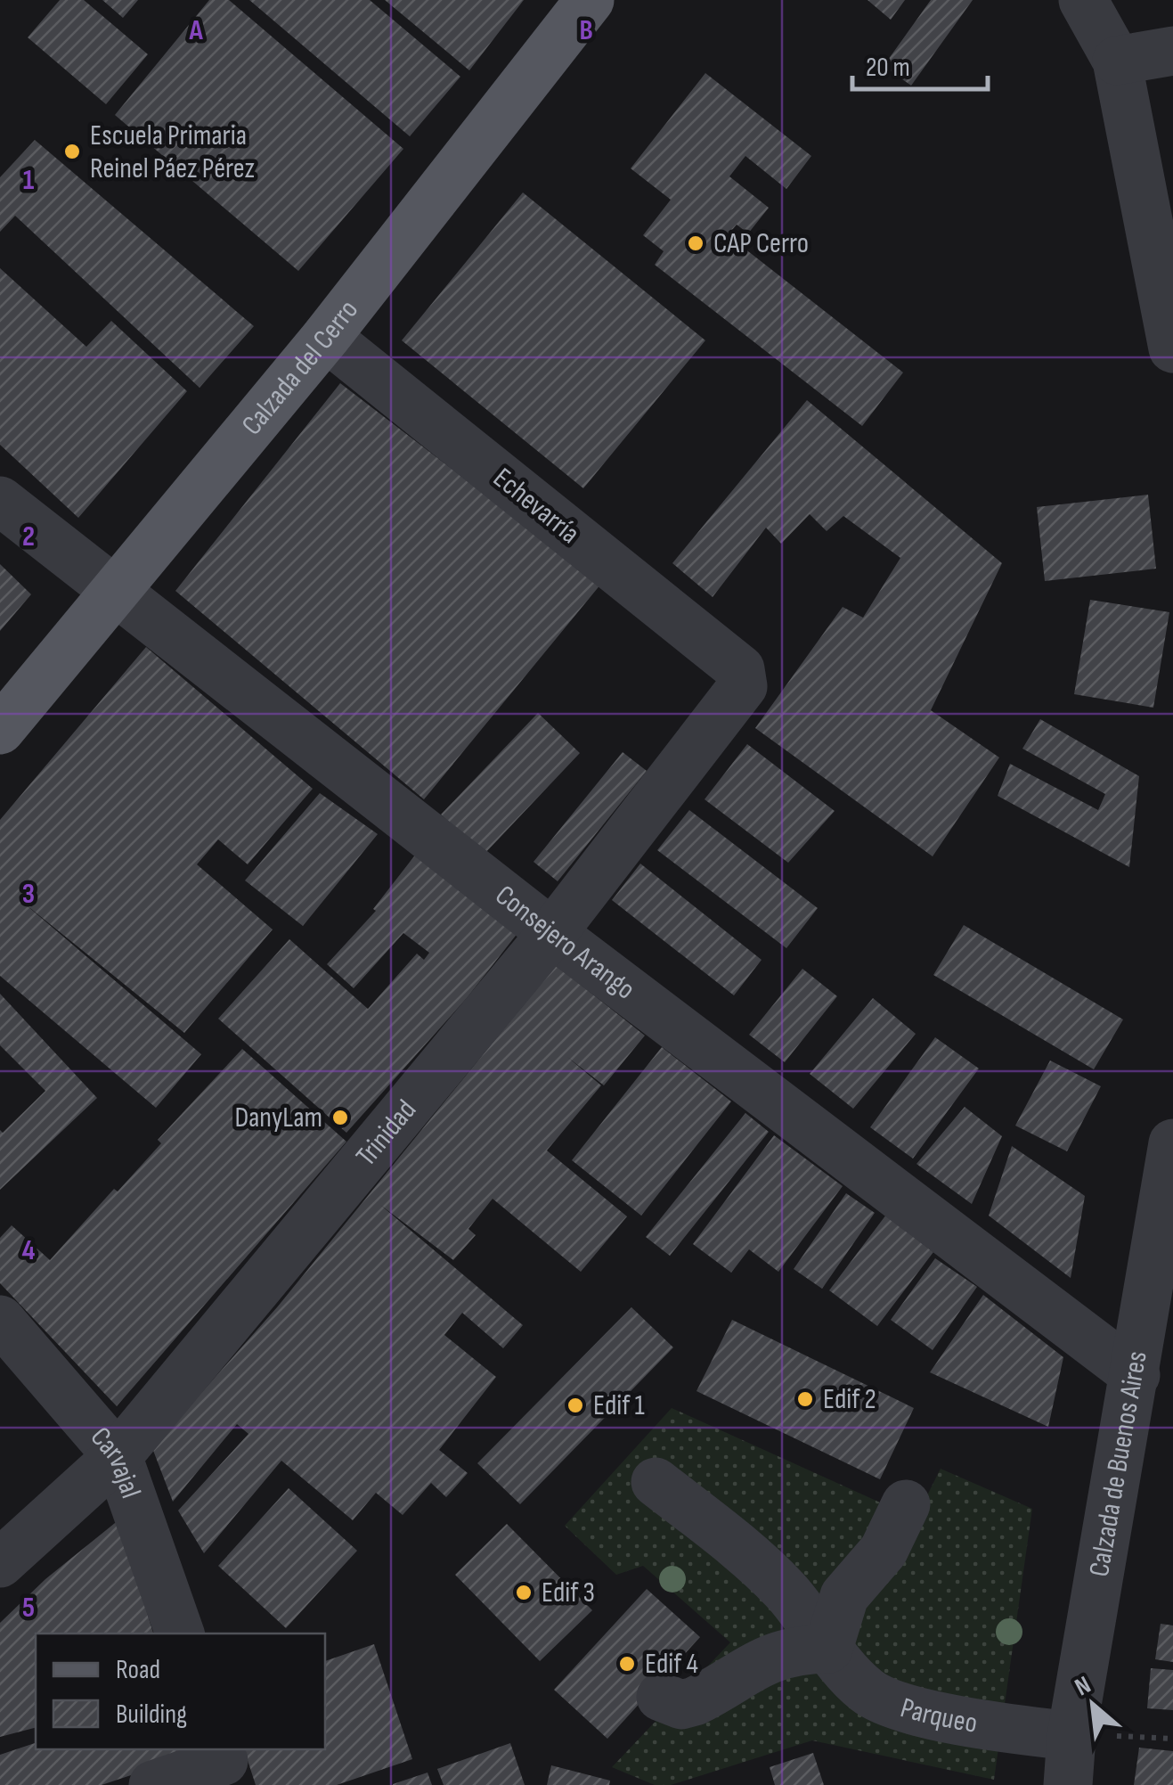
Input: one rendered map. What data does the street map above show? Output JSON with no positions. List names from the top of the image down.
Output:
{
  "streets": {
    "main road": ["Calzada del Cerro"],
    "street": [
      "Echevarría",
      "Consejero Arango",
      "Trinidad",
      "Calzada de Buenos Aires",
      "Carvajal",
      "Parqueo"
    ]
  },
  "crossings": [
    ["Calzada del Cerro", "Echevarría"],
    ["Calzada del Cerro", "Consejero Arango"],
    ["Echevarría", "Trinidad"],
    ["Consejero Arango", "Trinidad"],
    ["Consejero Arango", "Calzada de Buenos Aires"],
    ["Trinidad", "Carvajal"],
    ["Calzada de Buenos Aires", "Parqueo"]
  ],
  "places": [
    "Escuela Primaria Reinel Páez Pérez",
    "CAP Cerro",
    "DanyLam",
    "Edif 2",
    "Edif 1",
    "Edif 3",
    "Edif 4"
  ],
  "legend": ["Road", "Building"],
  "scale_bar": "20 m",
  "north": "top left",
  "grid": {
    "columns": ["A", "B"],
    "rows": [
      "1",
      "2",
      "3",
      "4",
      "5"
    ]
  }
}
